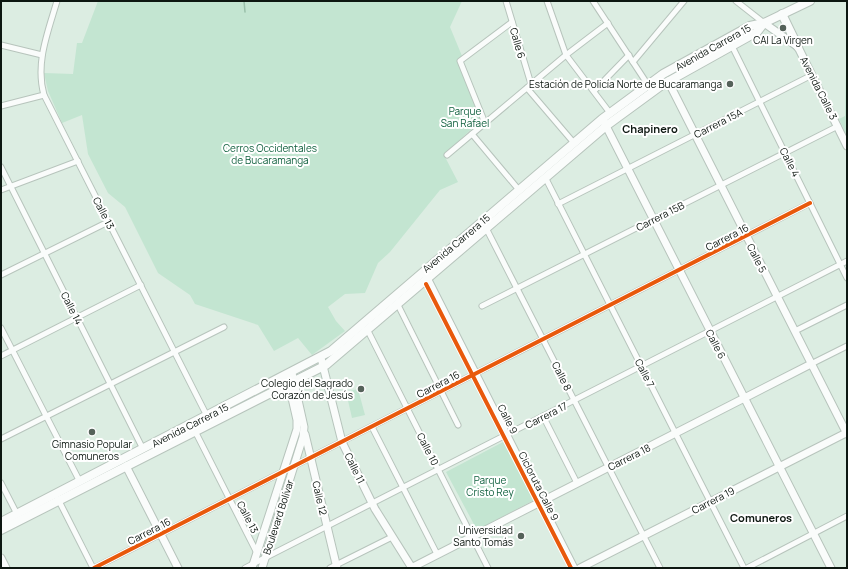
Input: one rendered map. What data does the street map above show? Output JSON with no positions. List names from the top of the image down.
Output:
{
  "streets": {
    "main road": ["Avenida Carrera 15"],
    "street": [
      "Calle 6",
      "Avenida Calle 3",
      "Carrera 15A",
      "Calle 4",
      "Calle 13",
      "Carrera 15B",
      "Carrera 16",
      "Calle 5",
      "Calle 14",
      "Calle 7",
      "Calle 8",
      "Carrera 17",
      "Calle 9",
      "Calle 10",
      "Carrera 18",
      "Calle 11",
      "Calle 12",
      "Carrera 19",
      "Boulevard Bolívar"
    ],
    "cycle path": ["Cicloruta Calle 9"]
  },
  "crossings": [
    ["Calle 6", "Avenida Carrera 15"],
    ["Calle 6", "Carrera 15A"],
    ["Calle 6", "Carrera 15B"],
    ["Calle 6", "Carrera 16"],
    ["Calle 6", "Carrera 17"],
    ["Calle 6", "Carrera 18"],
    ["Calle 6", "Carrera 19"],
    ["Avenida Carrera 15", "Avenida Calle 3"],
    ["Avenida Carrera 15", "Calle 4"],
    ["Avenida Carrera 15", "Calle 13"],
    ["Avenida Carrera 15", "Calle 5"],
    ["Avenida Carrera 15", "Calle 14"],
    ["Avenida Carrera 15", "Calle 7"],
    ["Avenida Carrera 15", "Calle 8"],
    ["Avenida Carrera 15", "Calle 9"],
    ["Avenida Carrera 15", "Calle 10"],
    ["Avenida Carrera 15", "Calle 11"],
    ["Avenida Carrera 15", "Boulevard Bolívar"],
    ["Avenida Calle 3", "Carrera 15A"],
    ["Avenida Calle 3", "Carrera 15B"],
    ["Carrera 15A", "Calle 4"],
    ["Carrera 15A", "Calle 5"],
    ["Carrera 15A", "Calle 7"],
    ["Calle 4", "Carrera 15B"],
    ["Calle 4", "Carrera 16"],
    ["Calle 4", "Carrera 17"],
    ["Calle 13", "Carrera 16"],
    ["Calle 13", "Carrera 17"],
    ["Calle 13", "Boulevard Bolívar"],
    ["Carrera 15B", "Calle 5"],
    ["Carrera 15B", "Calle 7"],
    ["Carrera 15B", "Calle 8"],
    ["Carrera 16", "Calle 5"],
    ["Carrera 16", "Calle 7"],
    ["Carrera 16", "Calle 8"],
    ["Carrera 16", "Calle 9"],
    ["Carrera 16", "Calle 10"],
    ["Carrera 16", "Calle 11"],
    ["Carrera 16", "Calle 12"],
    ["Carrera 16", "Boulevard Bolívar"],
    ["Calle 5", "Carrera 17"],
    ["Calle 5", "Carrera 18"],
    ["Calle 5", "Carrera 19"],
    ["Calle 7", "Carrera 17"],
    ["Calle 7", "Carrera 18"],
    ["Calle 7", "Carrera 19"],
    ["Calle 8", "Carrera 17"],
    ["Calle 8", "Carrera 18"],
    ["Calle 8", "Carrera 19"],
    ["Carrera 17", "Calle 9"],
    ["Carrera 17", "Calle 10"],
    ["Carrera 17", "Calle 11"],
    ["Carrera 17", "Calle 12"],
    ["Carrera 17", "Boulevard Bolívar"],
    ["Calle 9", "Carrera 18"],
    ["Calle 10", "Carrera 18"],
    ["Carrera 18", "Calle 11"],
    ["Calle 12", "Boulevard Bolívar"]
  ],
  "districts": ["Chapinero", "Comuneros"],
  "parks": ["Parque San Rafael", "Cerros Occidentales de Bucaramanga", "Parque Cristo Rey"],
  "places": [
    "CAI La Virgen",
    "Estación de Policía Norte de Bucaramanga",
    "Colegio del Sagrado Corazón de Jesús",
    "Gimnasio Popular Comuneros",
    "Universidad Santo Tomás"
  ]
}
